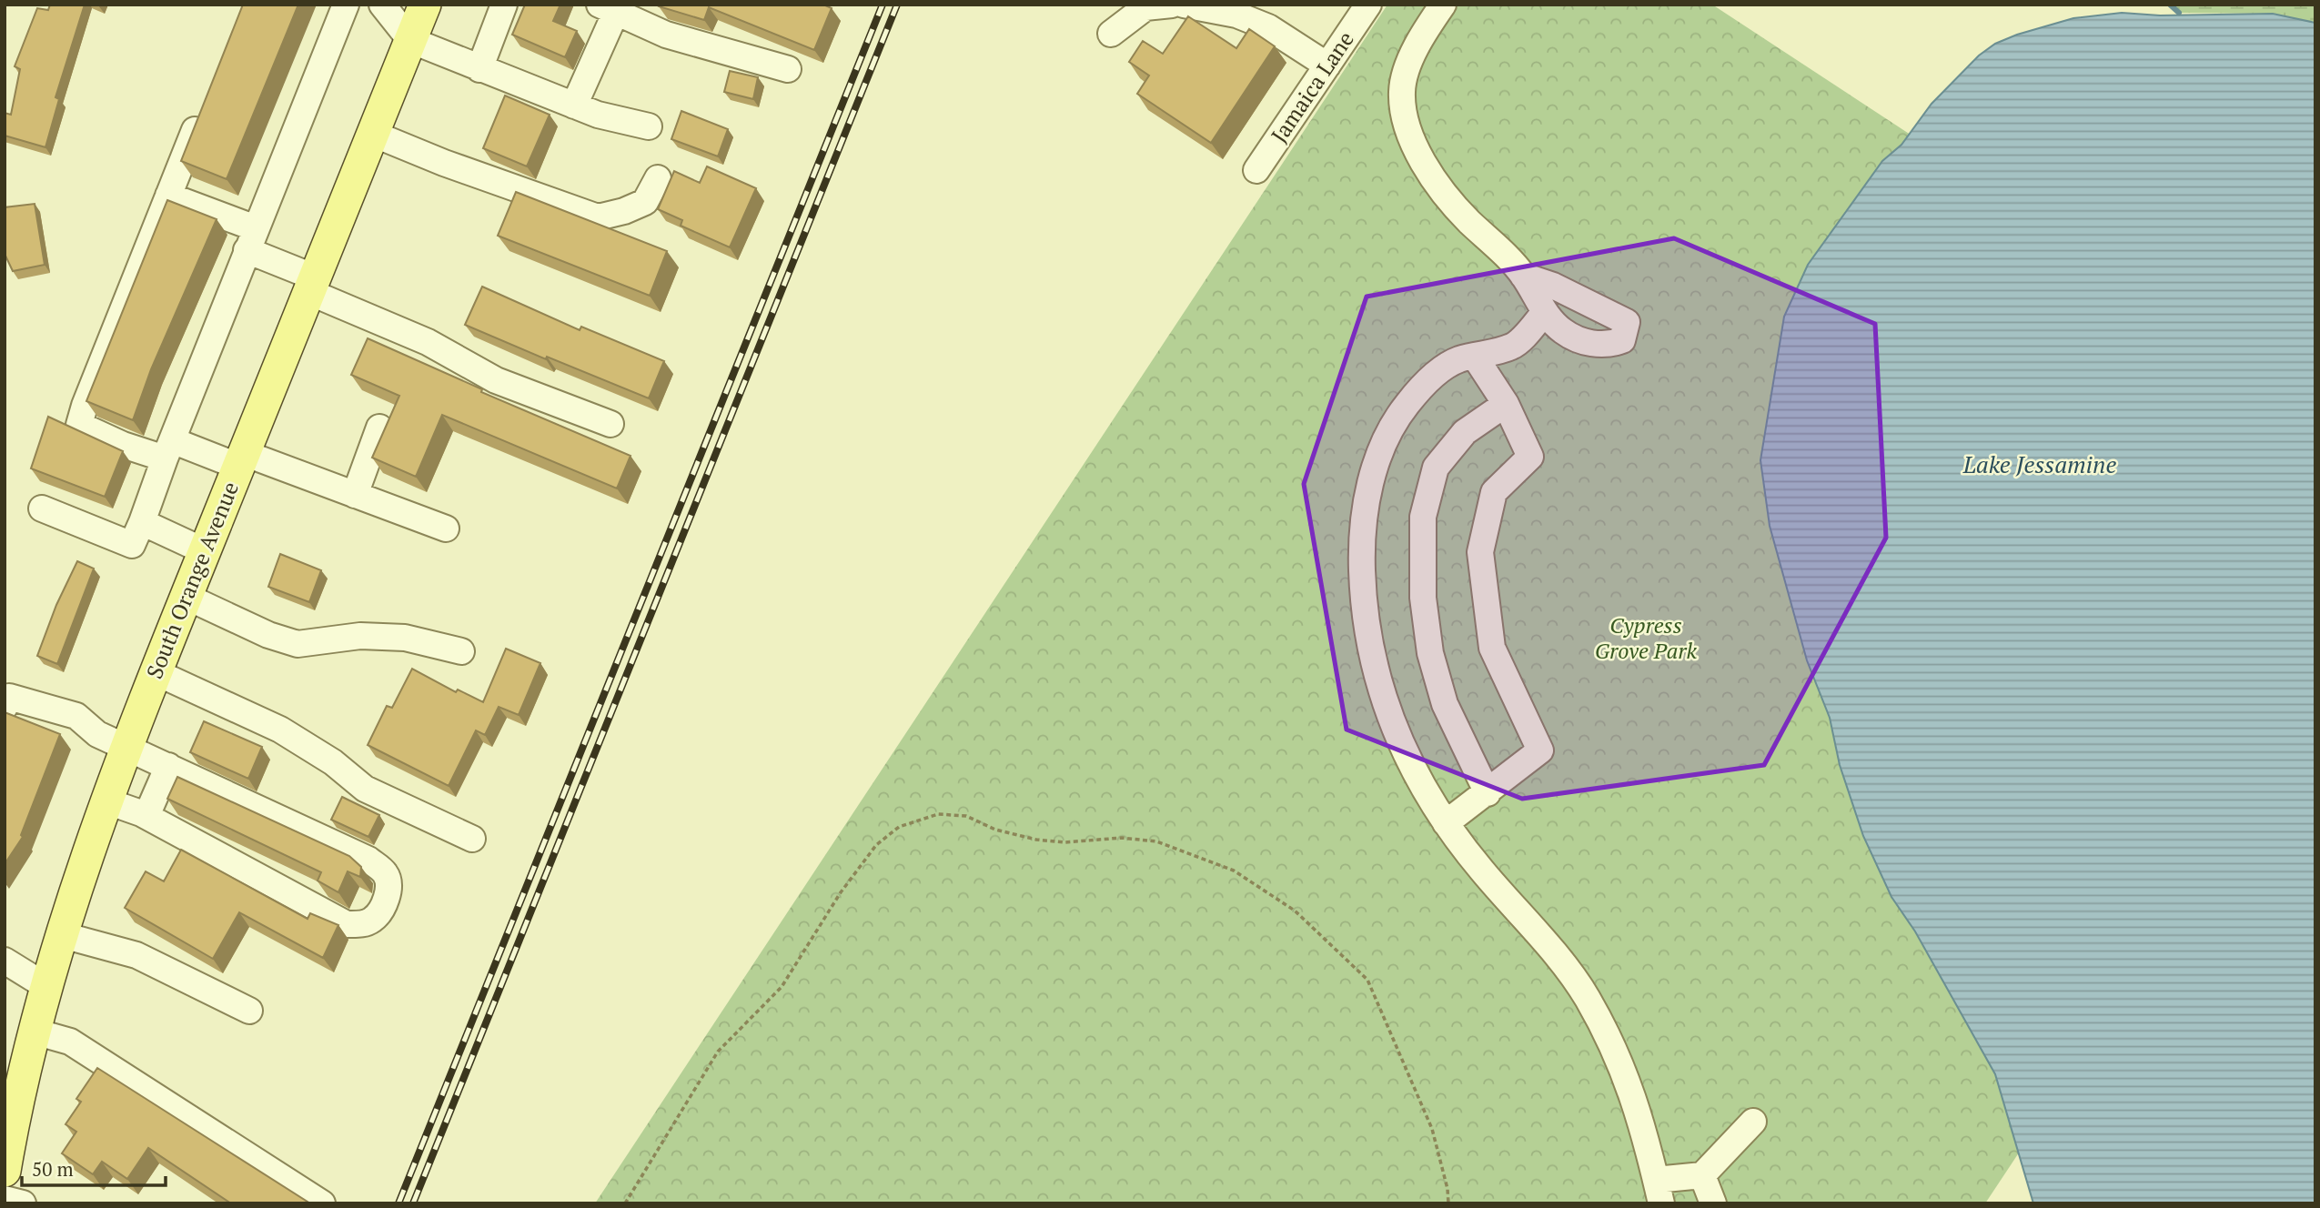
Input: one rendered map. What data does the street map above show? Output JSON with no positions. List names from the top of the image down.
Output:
{
  "streets": {
    "main road": ["South Orange Avenue"],
    "street": ["Jamaica Lane"]
  },
  "water": ["Lake Jessamine"],
  "parks": ["Cypress Grove Park"],
  "scale_bar": "50 m"
}
